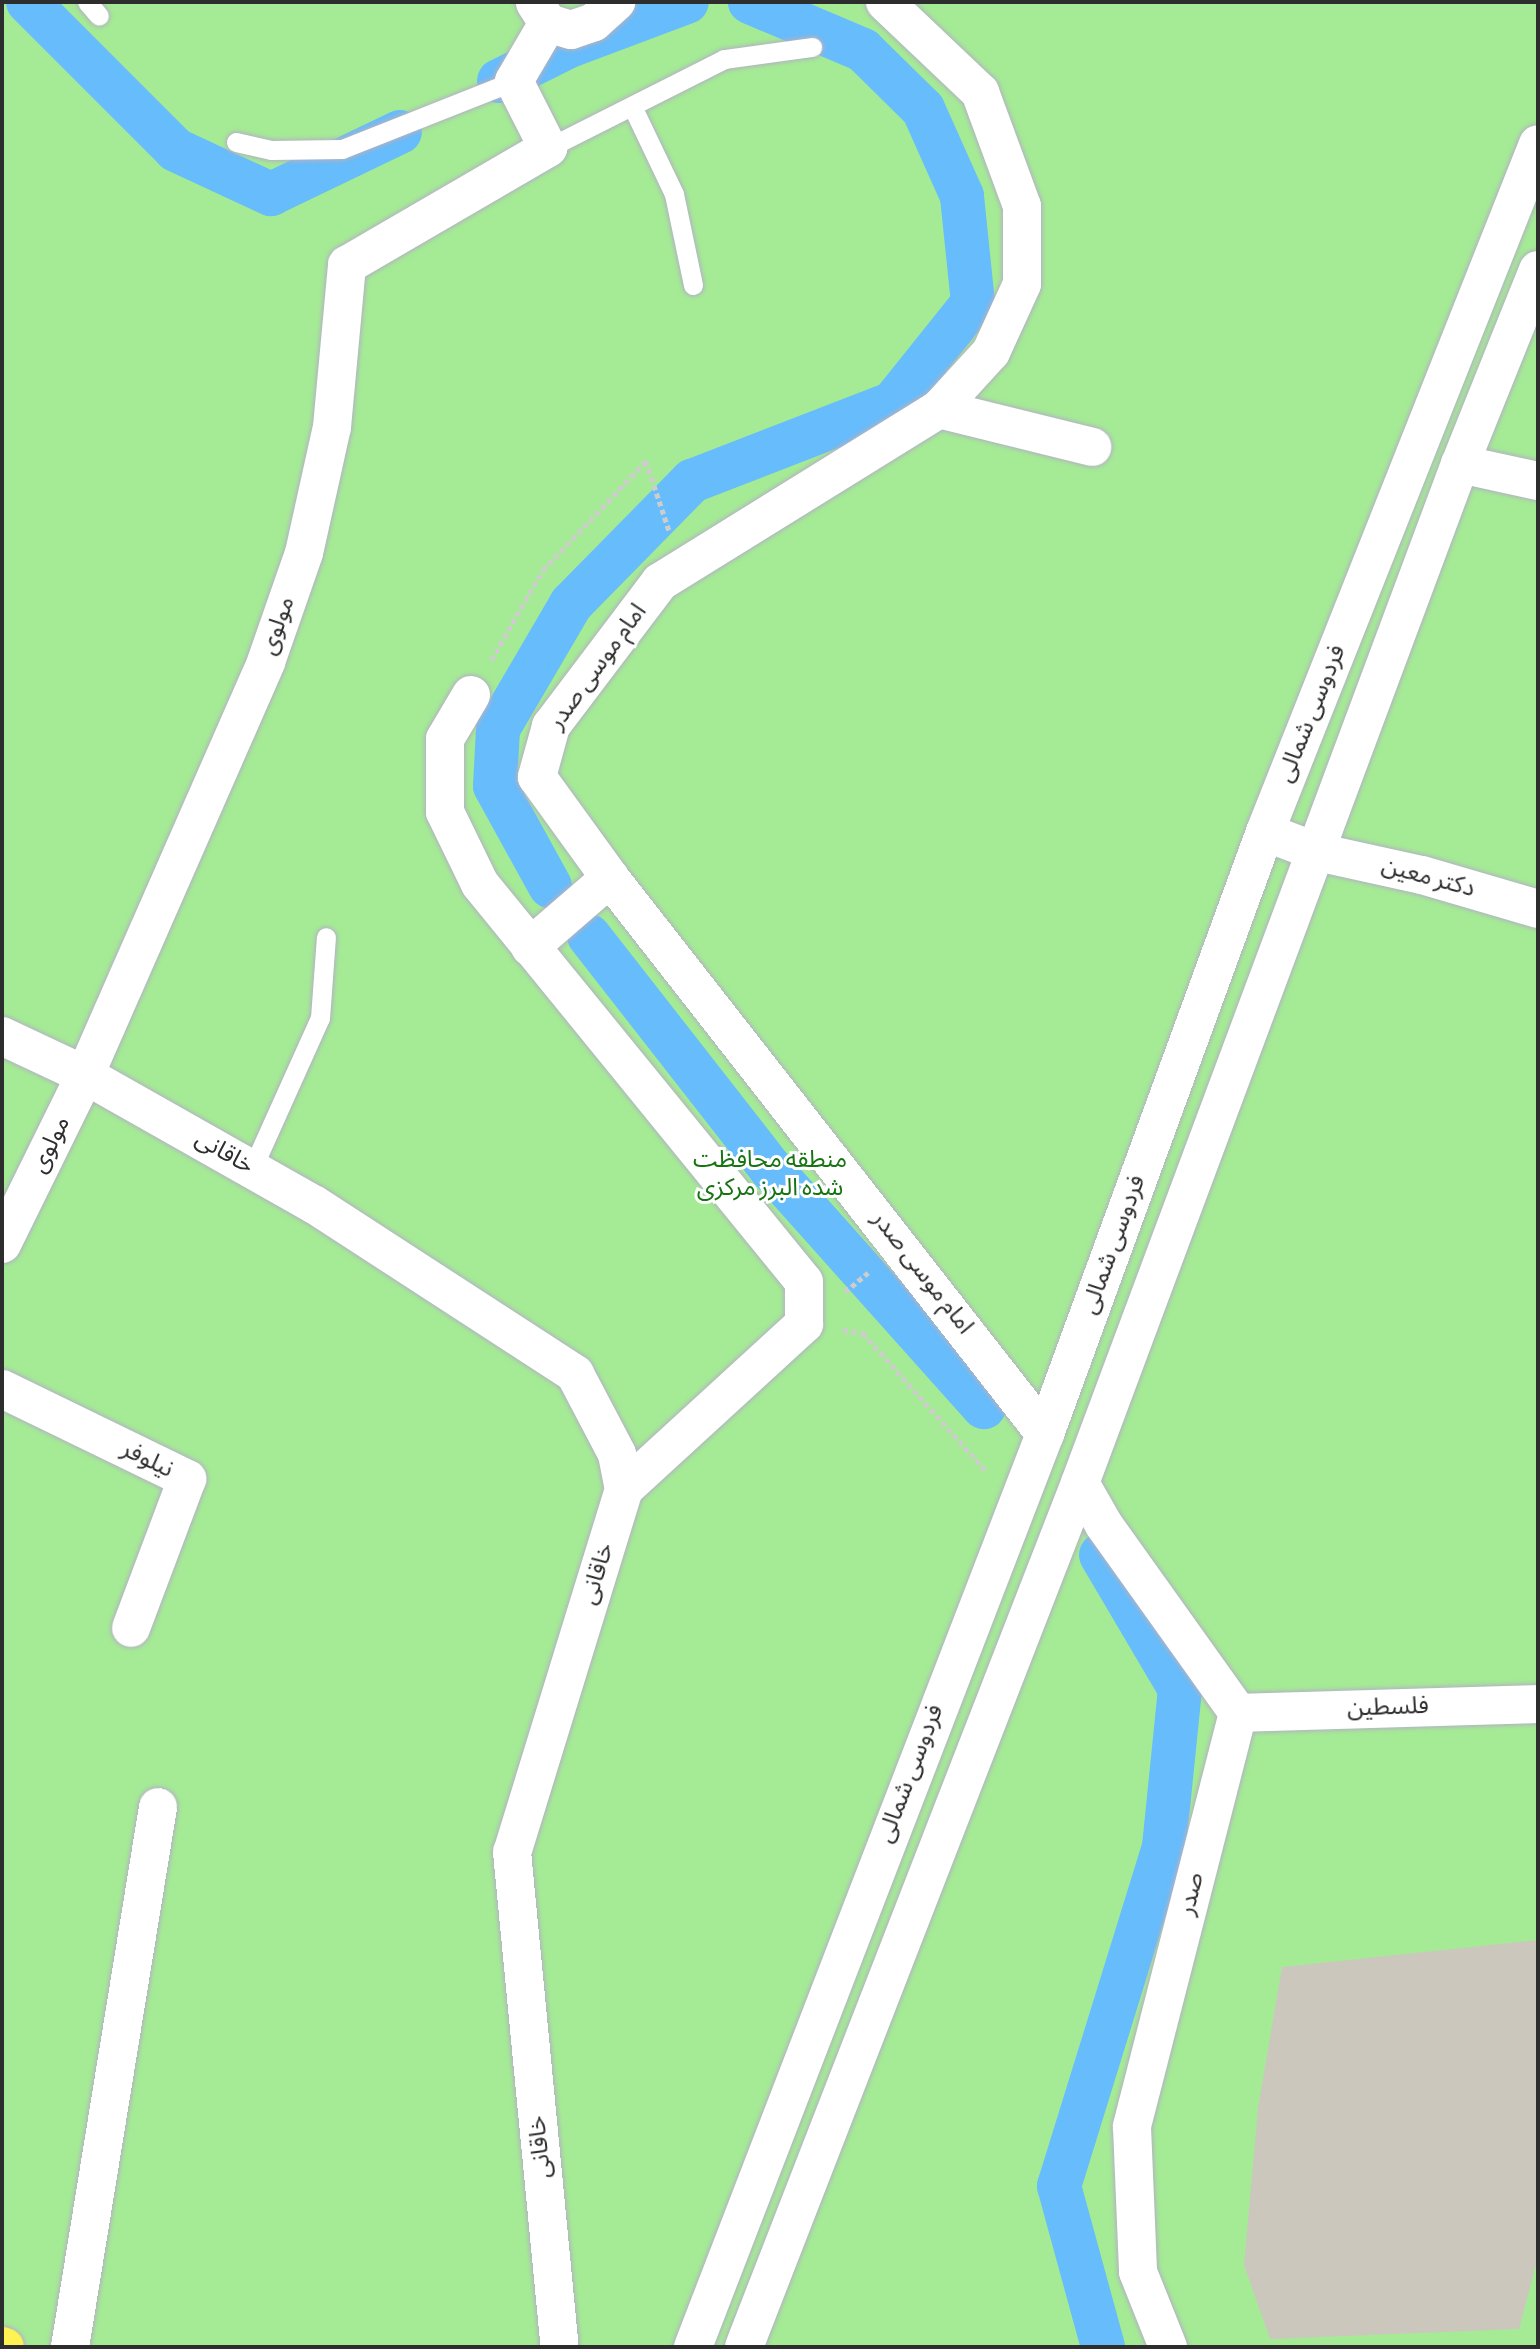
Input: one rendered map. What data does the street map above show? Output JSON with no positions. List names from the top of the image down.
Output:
{
  "streets": {
    "street": [
      "مولوی",
      "امام موسی صدر",
      "فردوسی شمالی",
      "دکتر معین",
      "خاقانی",
      "نیلوفر",
      "فلسطین",
      "صدر"
    ]
  },
  "crossings": [
    ["مولوی", "خاقانی"],
    ["امام موسی صدر", "فردوسی شمالی"],
    ["فردوسی شمالی", "دکتر معین"],
    ["فلسطین", "صدر"]
  ],
  "parks": ["منطقه محافظت شده البرز مرکزی"]
}
